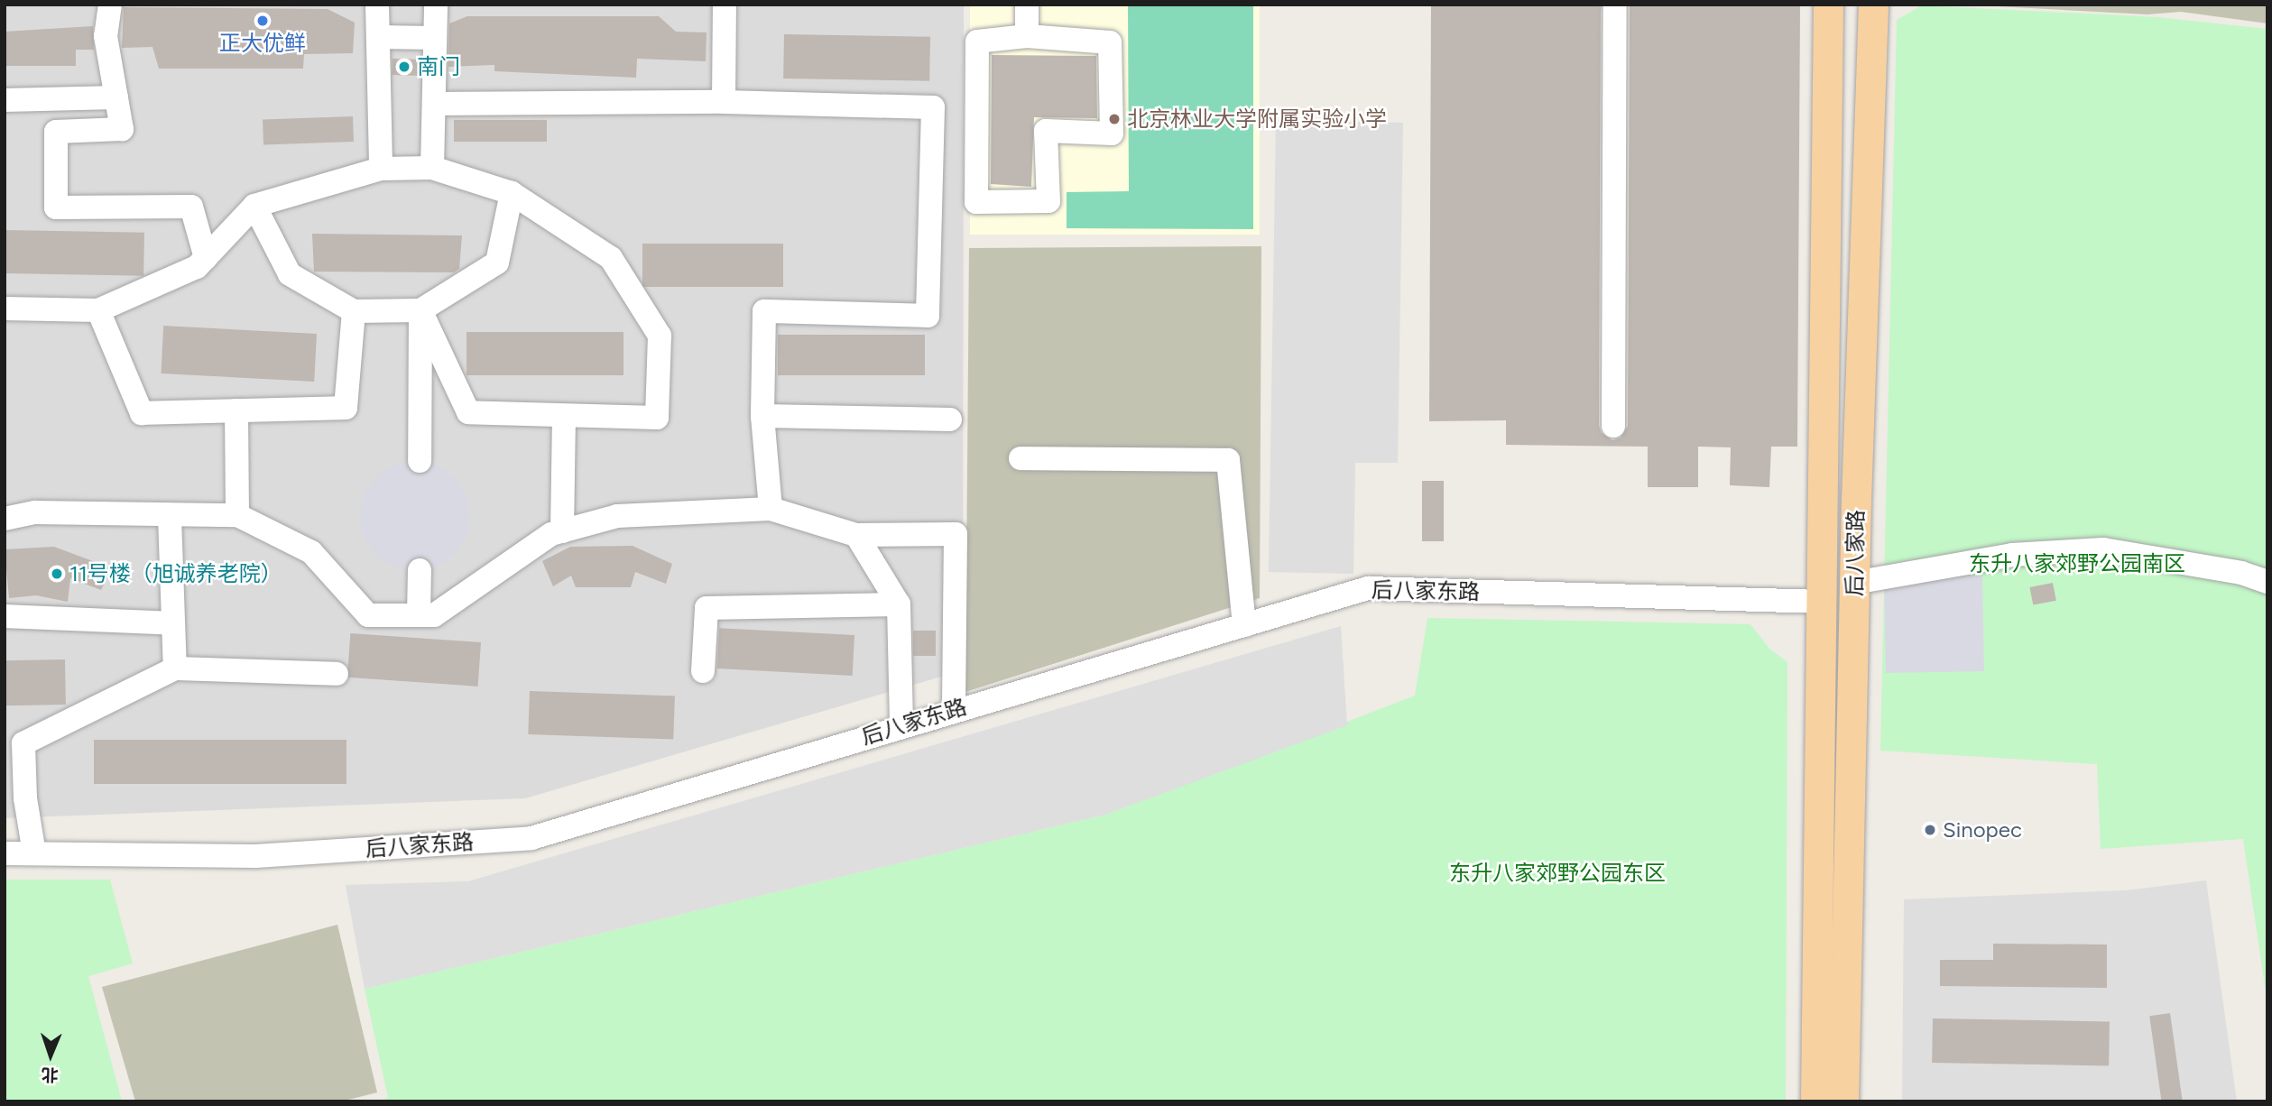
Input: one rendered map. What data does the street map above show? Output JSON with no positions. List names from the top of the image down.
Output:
{
  "streets": {
    "main road": ["后八家路"],
    "street": ["后八家东路"]
  },
  "crossings": [
    ["后八家路", "后八家东路"]
  ],
  "parks": ["东升八家郊野公园南区", "东升八家郊野公园东区"],
  "places": [
    "正大优鲜",
    "南门",
    "北京林业大学附属实验小学",
    "11号楼（旭诚养老院）",
    "Sinopec"
  ],
  "north": "bottom"
}
